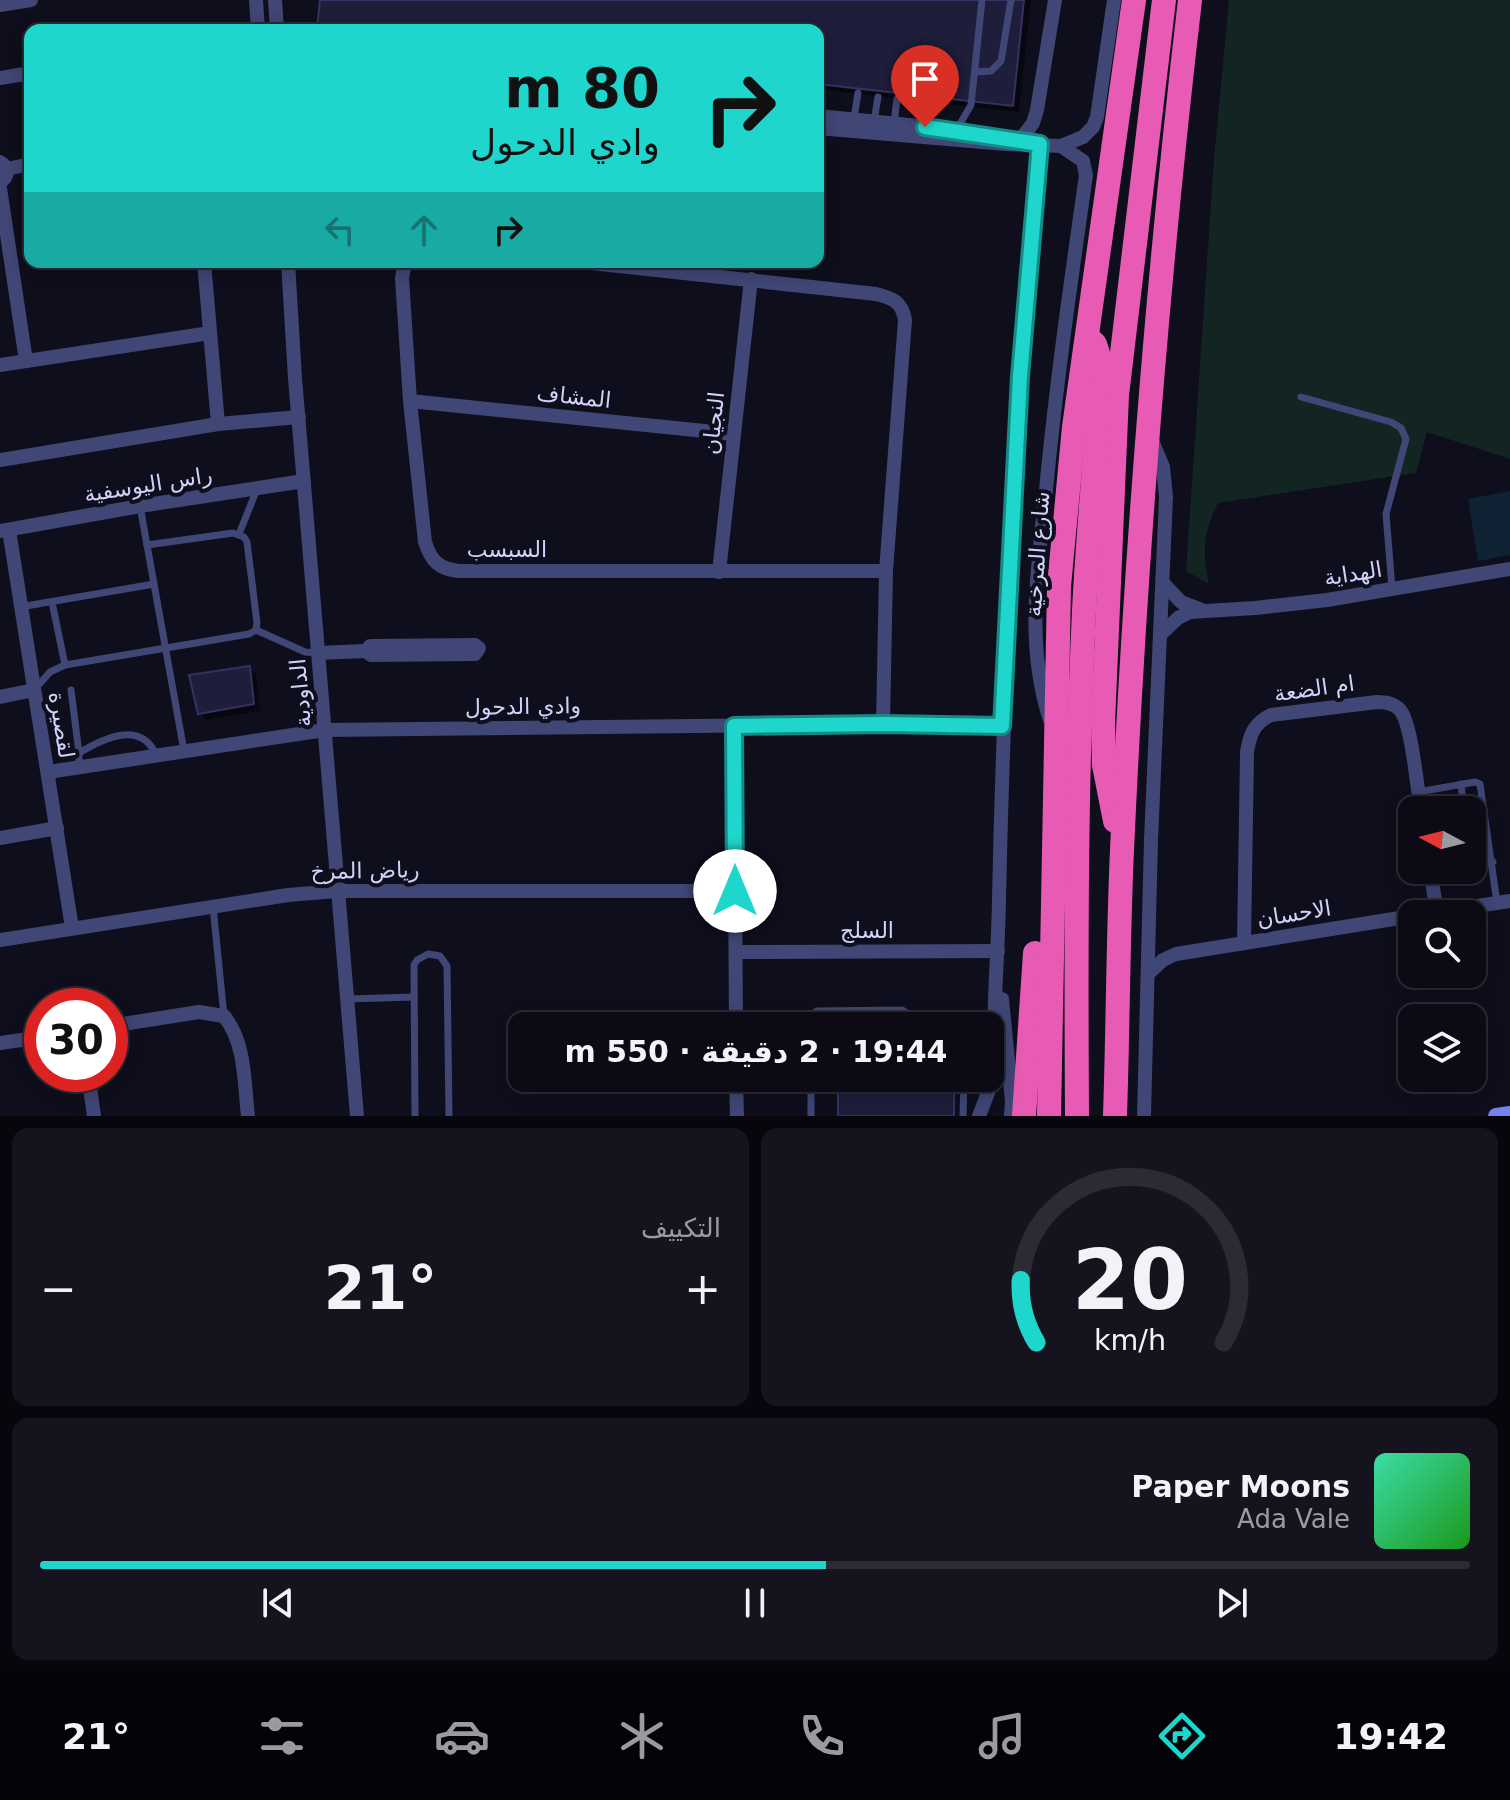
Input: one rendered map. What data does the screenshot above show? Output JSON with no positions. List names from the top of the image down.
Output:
{
  "streets": {
    "highway": ["شارع المرخية"],
    "street": [
      "المشاف",
      "النجيان",
      "راس اليوسفية",
      "السبسب",
      "الهداية",
      "ام الضعة",
      "الداودية",
      "وادي الدحول",
      "لقصيرة",
      "رياض المرخ",
      "الاحسان",
      "السلج"
    ]
  },
  "crossings": [
    ["المشاف", "النجيان"],
    ["المشاف", "السبسب"],
    ["النجيان", "السبسب"],
    ["راس اليوسفية", "الداودية"],
    ["راس اليوسفية", "لقصيرة"],
    ["شارع المرخية", "وادي الدحول"],
    ["شارع المرخية", "السلج"],
    ["ام الضعة", "الاحسان"],
    ["الداودية", "وادي الدحول"],
    ["الداودية", "رياض المرخ"],
    ["وادي الدحول", "لقصيرة"],
    ["لقصيرة", "رياض المرخ"]
  ],
  "north": "left",
  "page": {
    "turn": ["80 m", "وادي الدحول"],
    "limit": "30",
    "trip": "19:44 · 2 دقيقة · 550 m",
    "tile": "التكييف",
    "heat": ["−", "21°", "+"],
    "song": ["Paper Moons", "Ada Vale"],
    "tabs": ["19:42", "21°"],
    "gauge": ["20", "km/h"]
  }
}
